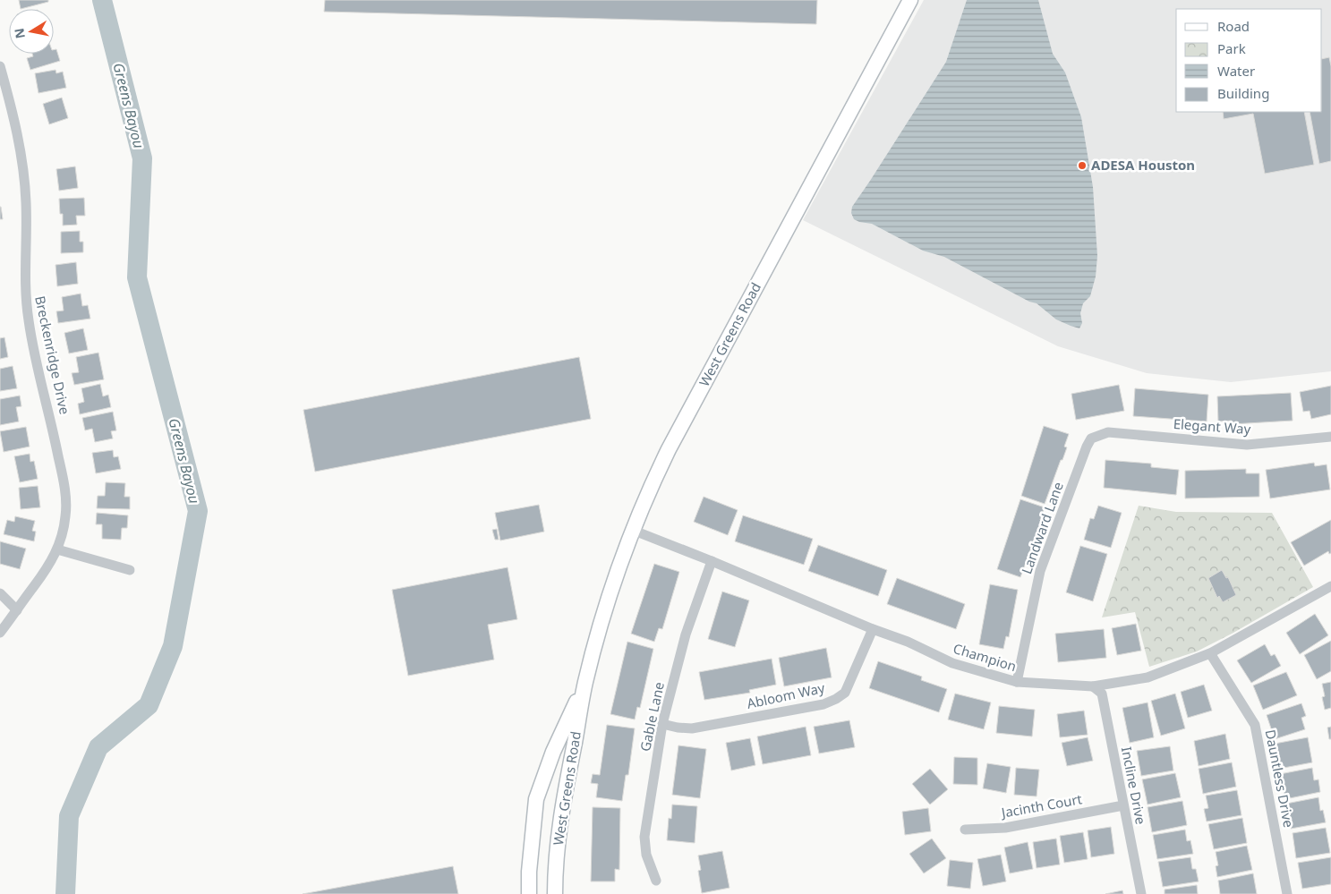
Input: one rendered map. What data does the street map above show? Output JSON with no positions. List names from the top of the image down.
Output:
{
  "streets": {
    "main road": ["West Greens Road"],
    "street": [
      "Breckenridge Drive",
      "Elegant Way",
      "Landward Lane",
      "Champion",
      "Abloom Way",
      "Gable Lane",
      "Dauntless Drive",
      "Incline Drive",
      "Jacinth Court"
    ]
  },
  "crossings": [
    ["West Greens Road", "Champion"],
    ["Elegant Way", "Landward Lane"],
    ["Landward Lane", "Champion"],
    ["Champion", "Abloom Way"],
    ["Champion", "Gable Lane"],
    ["Champion", "Dauntless Drive"],
    ["Champion", "Incline Drive"],
    ["Abloom Way", "Gable Lane"],
    ["Incline Drive", "Jacinth Court"]
  ],
  "water": ["Greens Bayou"],
  "places": ["ADESA Houston"],
  "legend": [
    "Road",
    "Park",
    "Water",
    "Building"
  ],
  "north": "left"
}
